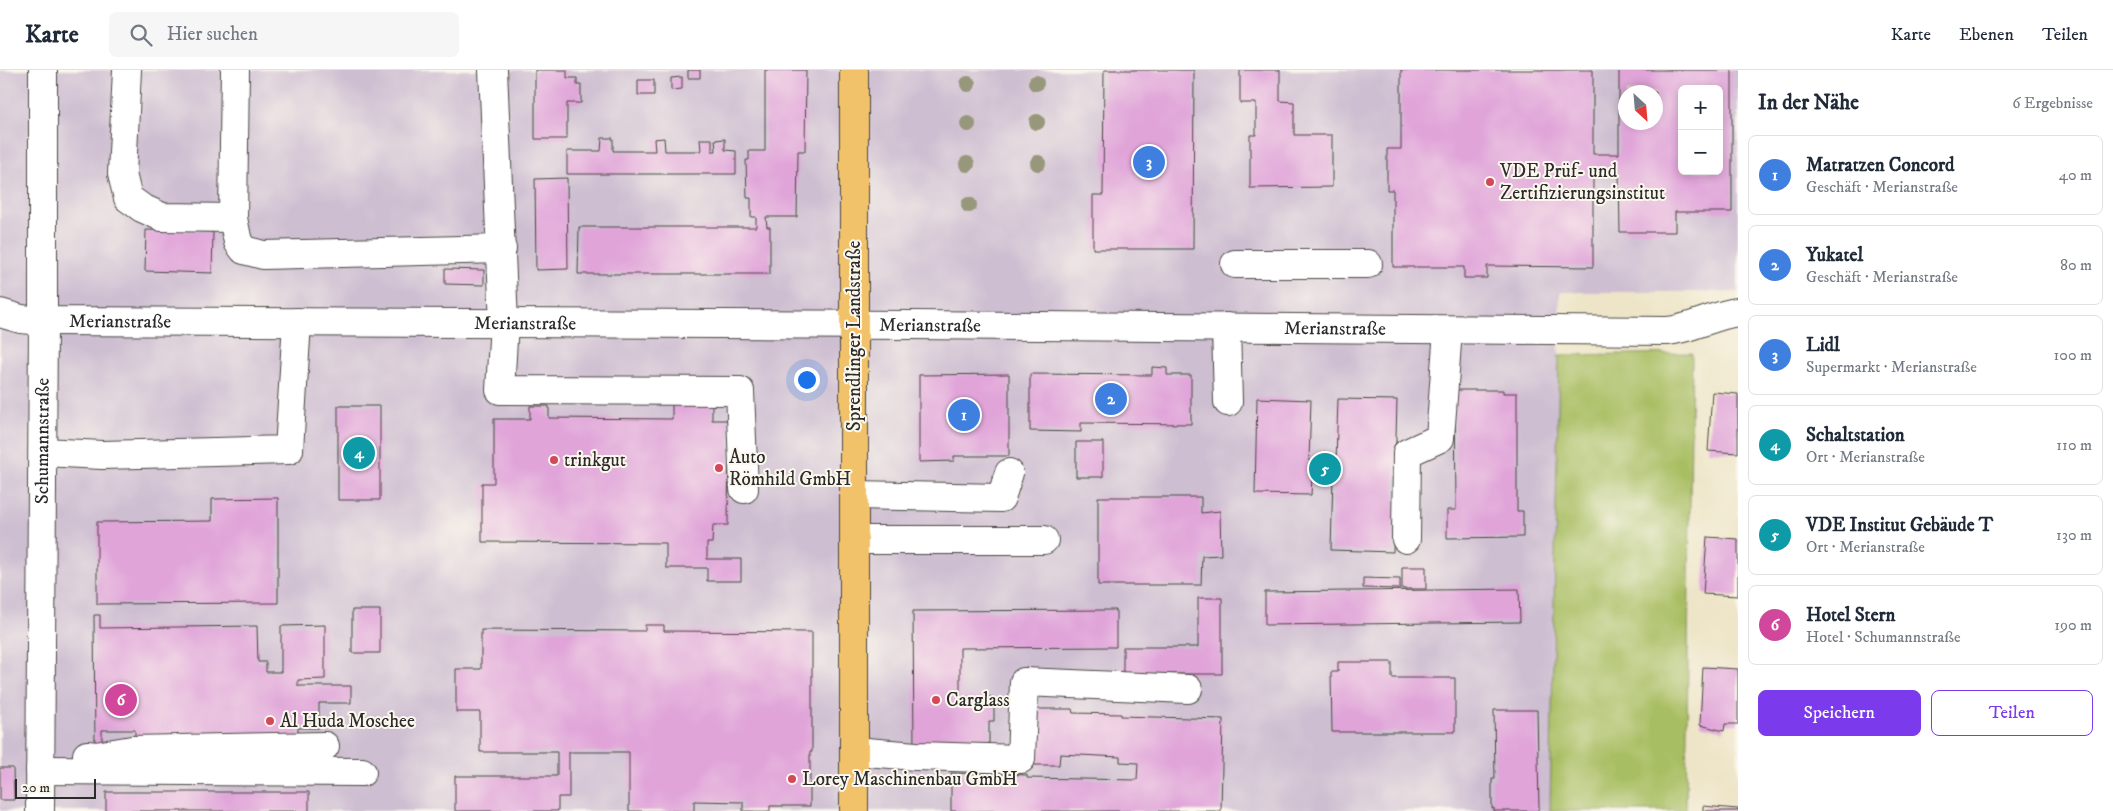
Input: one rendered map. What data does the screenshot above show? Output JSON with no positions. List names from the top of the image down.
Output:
{
  "streets": {
    "main road": ["Sprendlinger Landstraße"],
    "street": ["Merianstraße", "Schumannstraße"]
  },
  "crossings": [
    ["Merianstraße", "Sprendlinger Landstraße"],
    ["Merianstraße", "Schumannstraße"]
  ],
  "places": [
    "VDE Prüf- und Zertifizierungsinstitut",
    "trinkgut",
    "Auto Römhild GmbH",
    "Carglass",
    "Al Huda Moschee",
    "Lorey Maschinenbau GmbH"
  ],
  "scale_bar": "20 m",
  "north": "bottom right",
  "page": {
    "header": "Karte",
    "search": "Hier suchen",
    "nav": ["Karte", "Ebenen", "Teilen"],
    "heading": ["In der Nähe", "6 Ergebnisse"],
    "map_buttons": ["+", "−"],
    "list": [
      {
        "mark": "1",
        "name": "Matratzen Concord",
        "note": "Geschäft · Merianstraße",
        "value": "40 m"
      },
      {
        "mark": "2",
        "name": "Yukatel",
        "note": "Geschäft · Merianstraße",
        "value": "80 m"
      },
      {
        "mark": "3",
        "name": "Lidl",
        "note": "Supermarkt · Merianstraße",
        "value": "100 m"
      },
      {
        "mark": "4",
        "name": "Schaltstation",
        "note": "Ort · Merianstraße",
        "value": "110 m"
      },
      {
        "mark": "5",
        "name": "VDE Institut Gebäude T",
        "note": "Ort · Merianstraße",
        "value": "130 m"
      },
      {
        "mark": "6",
        "name": "Hotel Stern",
        "note": "Hotel · Schumannstraße",
        "value": "190 m"
      }
    ],
    "pins": [
      "3",
      "2",
      "1",
      "4",
      "5",
      "6"
    ],
    "buttons": ["Speichern", "Teilen"],
    "scale": "20 m"
  }
}
